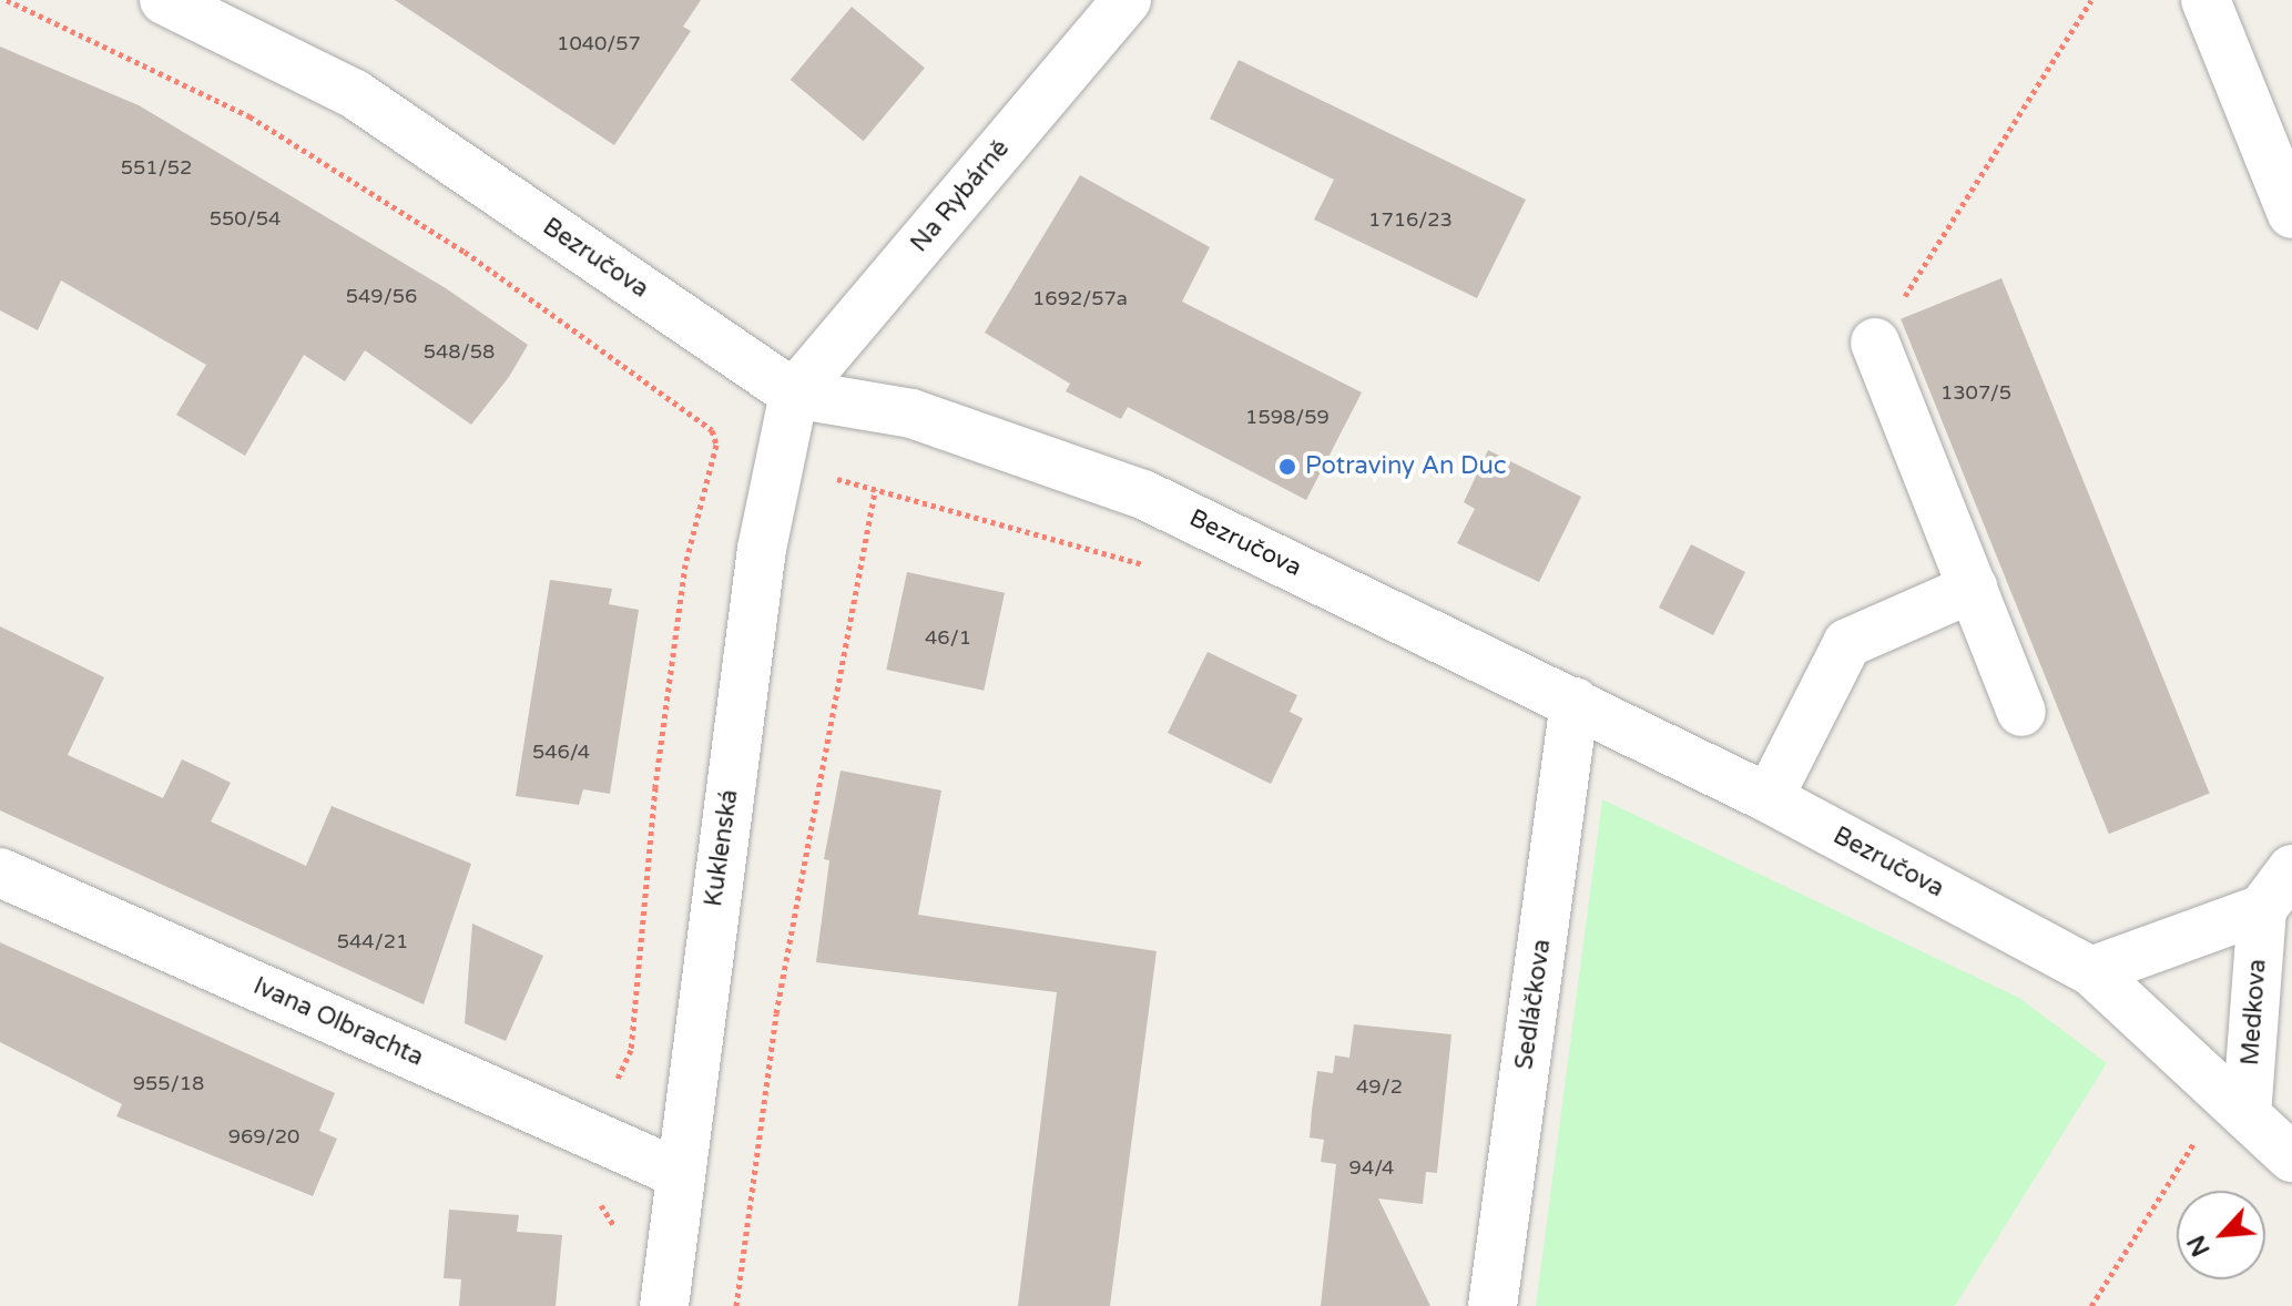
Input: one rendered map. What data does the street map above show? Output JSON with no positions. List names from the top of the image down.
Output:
{
  "streets": {
    "street": [
      "Na Rybárně",
      "Bezručova",
      "Kuklenská",
      "Sedláčkova",
      "Medkova",
      "Ivana Olbrachta"
    ]
  },
  "crossings": [
    ["Na Rybárně", "Bezručova"],
    ["Na Rybárně", "Kuklenská"],
    ["Bezručova", "Kuklenská"],
    ["Bezručova", "Sedláčkova"],
    ["Bezručova", "Medkova"],
    ["Kuklenská", "Ivana Olbrachta"]
  ],
  "places": ["Potraviny An Duc"],
  "house_numbers": [
    "1040/57",
    "551/52",
    "550/54",
    "1716/23",
    "549/56",
    "1692/57a",
    "548/58",
    "1307/5",
    "1598/59",
    "46/1",
    "546/4",
    "544/21",
    "955/18",
    "49/2",
    "969/20",
    "94/4"
  ],
  "north": "bottom left"
}
